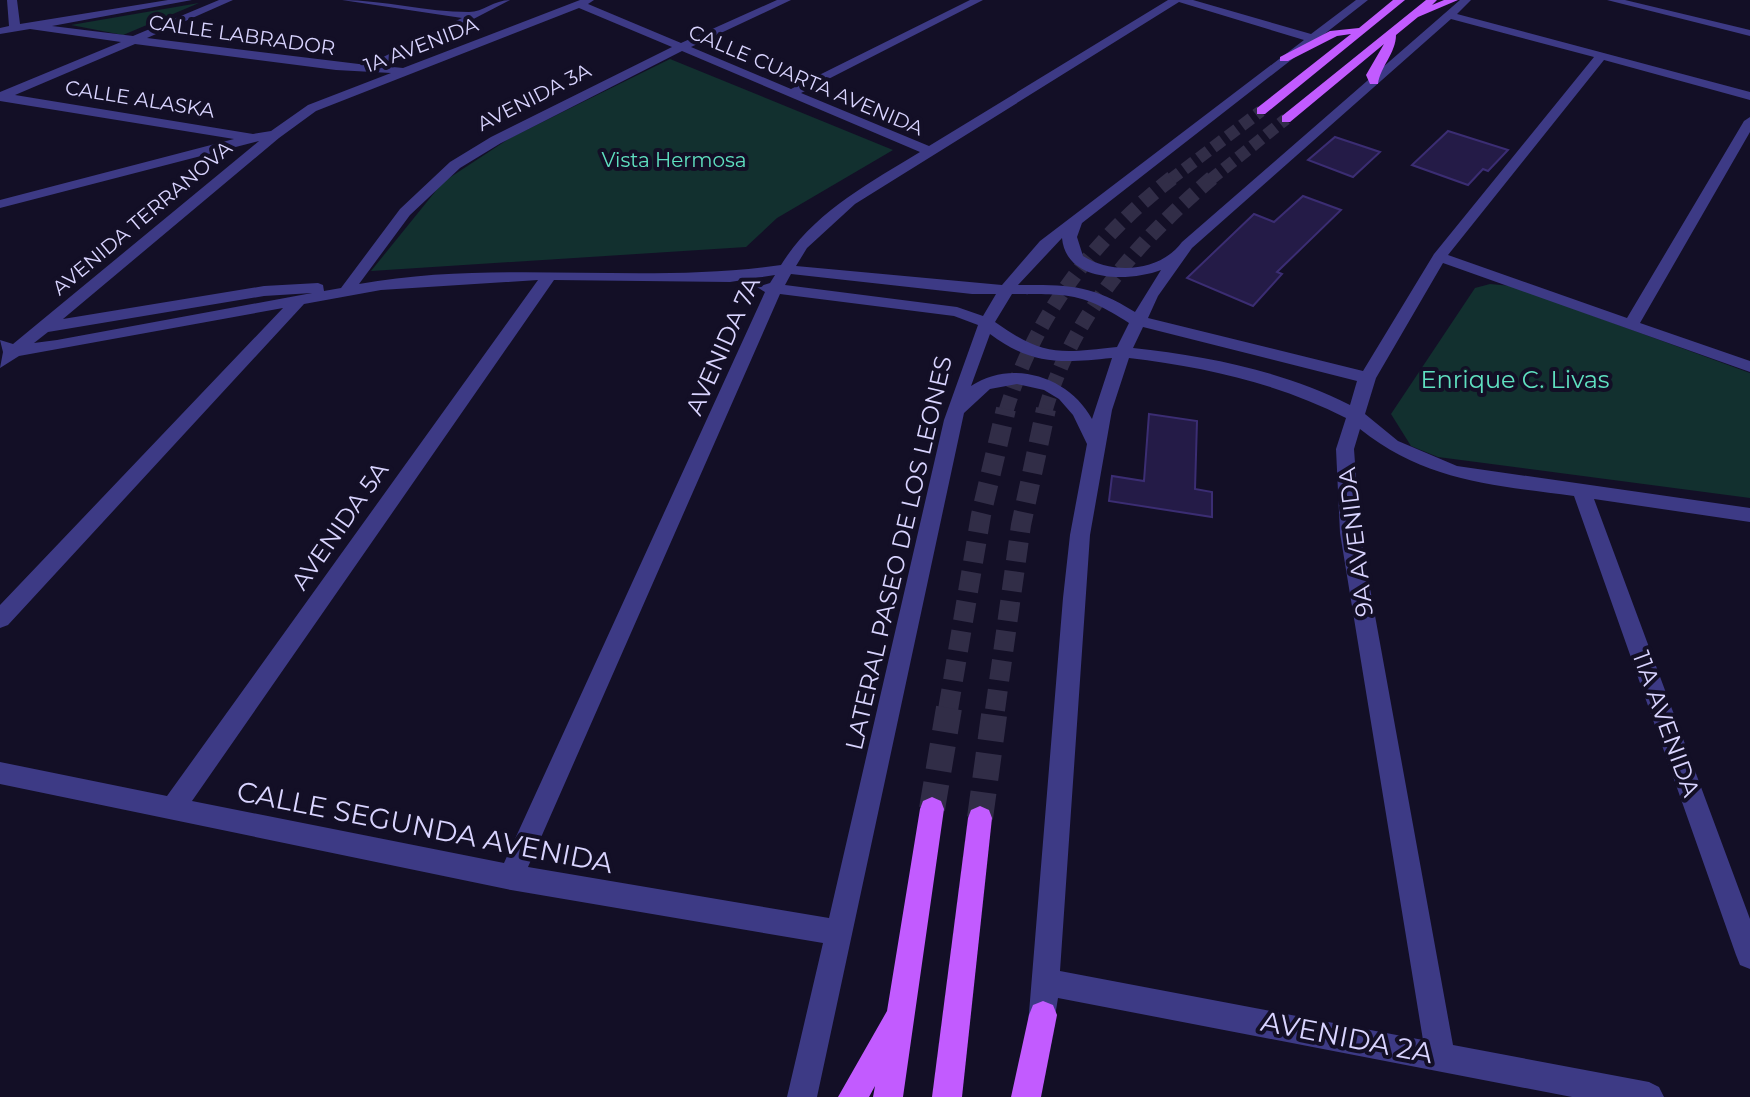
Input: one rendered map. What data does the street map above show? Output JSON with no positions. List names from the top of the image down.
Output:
{
  "streets": {
    "street": [
      "CALLE LABRADOR",
      "1A AVENIDA",
      "CALLE CUARTA AVENIDA",
      "AVENIDA 3A",
      "CALLE ALASKA",
      "AVENIDA TERRANOVA",
      "AVENIDA 7A",
      "AVENIDA 5A",
      "9A AVENIDA",
      "LATERAL PASEO DE LOS LEONES",
      "11A AVENIDA",
      "CALLE SEGUNDA AVENIDA",
      "AVENIDA 2A"
    ]
  },
  "crossings": [
    ["CALLE LABRADOR", "1A AVENIDA"],
    ["1A AVENIDA", "CALLE CUARTA AVENIDA"],
    ["1A AVENIDA", "AVENIDA TERRANOVA"],
    ["CALLE CUARTA AVENIDA", "AVENIDA 3A"],
    ["CALLE CUARTA AVENIDA", "AVENIDA 7A"],
    ["CALLE ALASKA", "AVENIDA TERRANOVA"],
    ["AVENIDA 7A", "CALLE SEGUNDA AVENIDA"],
    ["AVENIDA 5A", "CALLE SEGUNDA AVENIDA"],
    ["9A AVENIDA", "AVENIDA 2A"],
    ["LATERAL PASEO DE LOS LEONES", "CALLE SEGUNDA AVENIDA"]
  ],
  "parks": ["Vista Hermosa", "Enrique C. Livas"]
}
